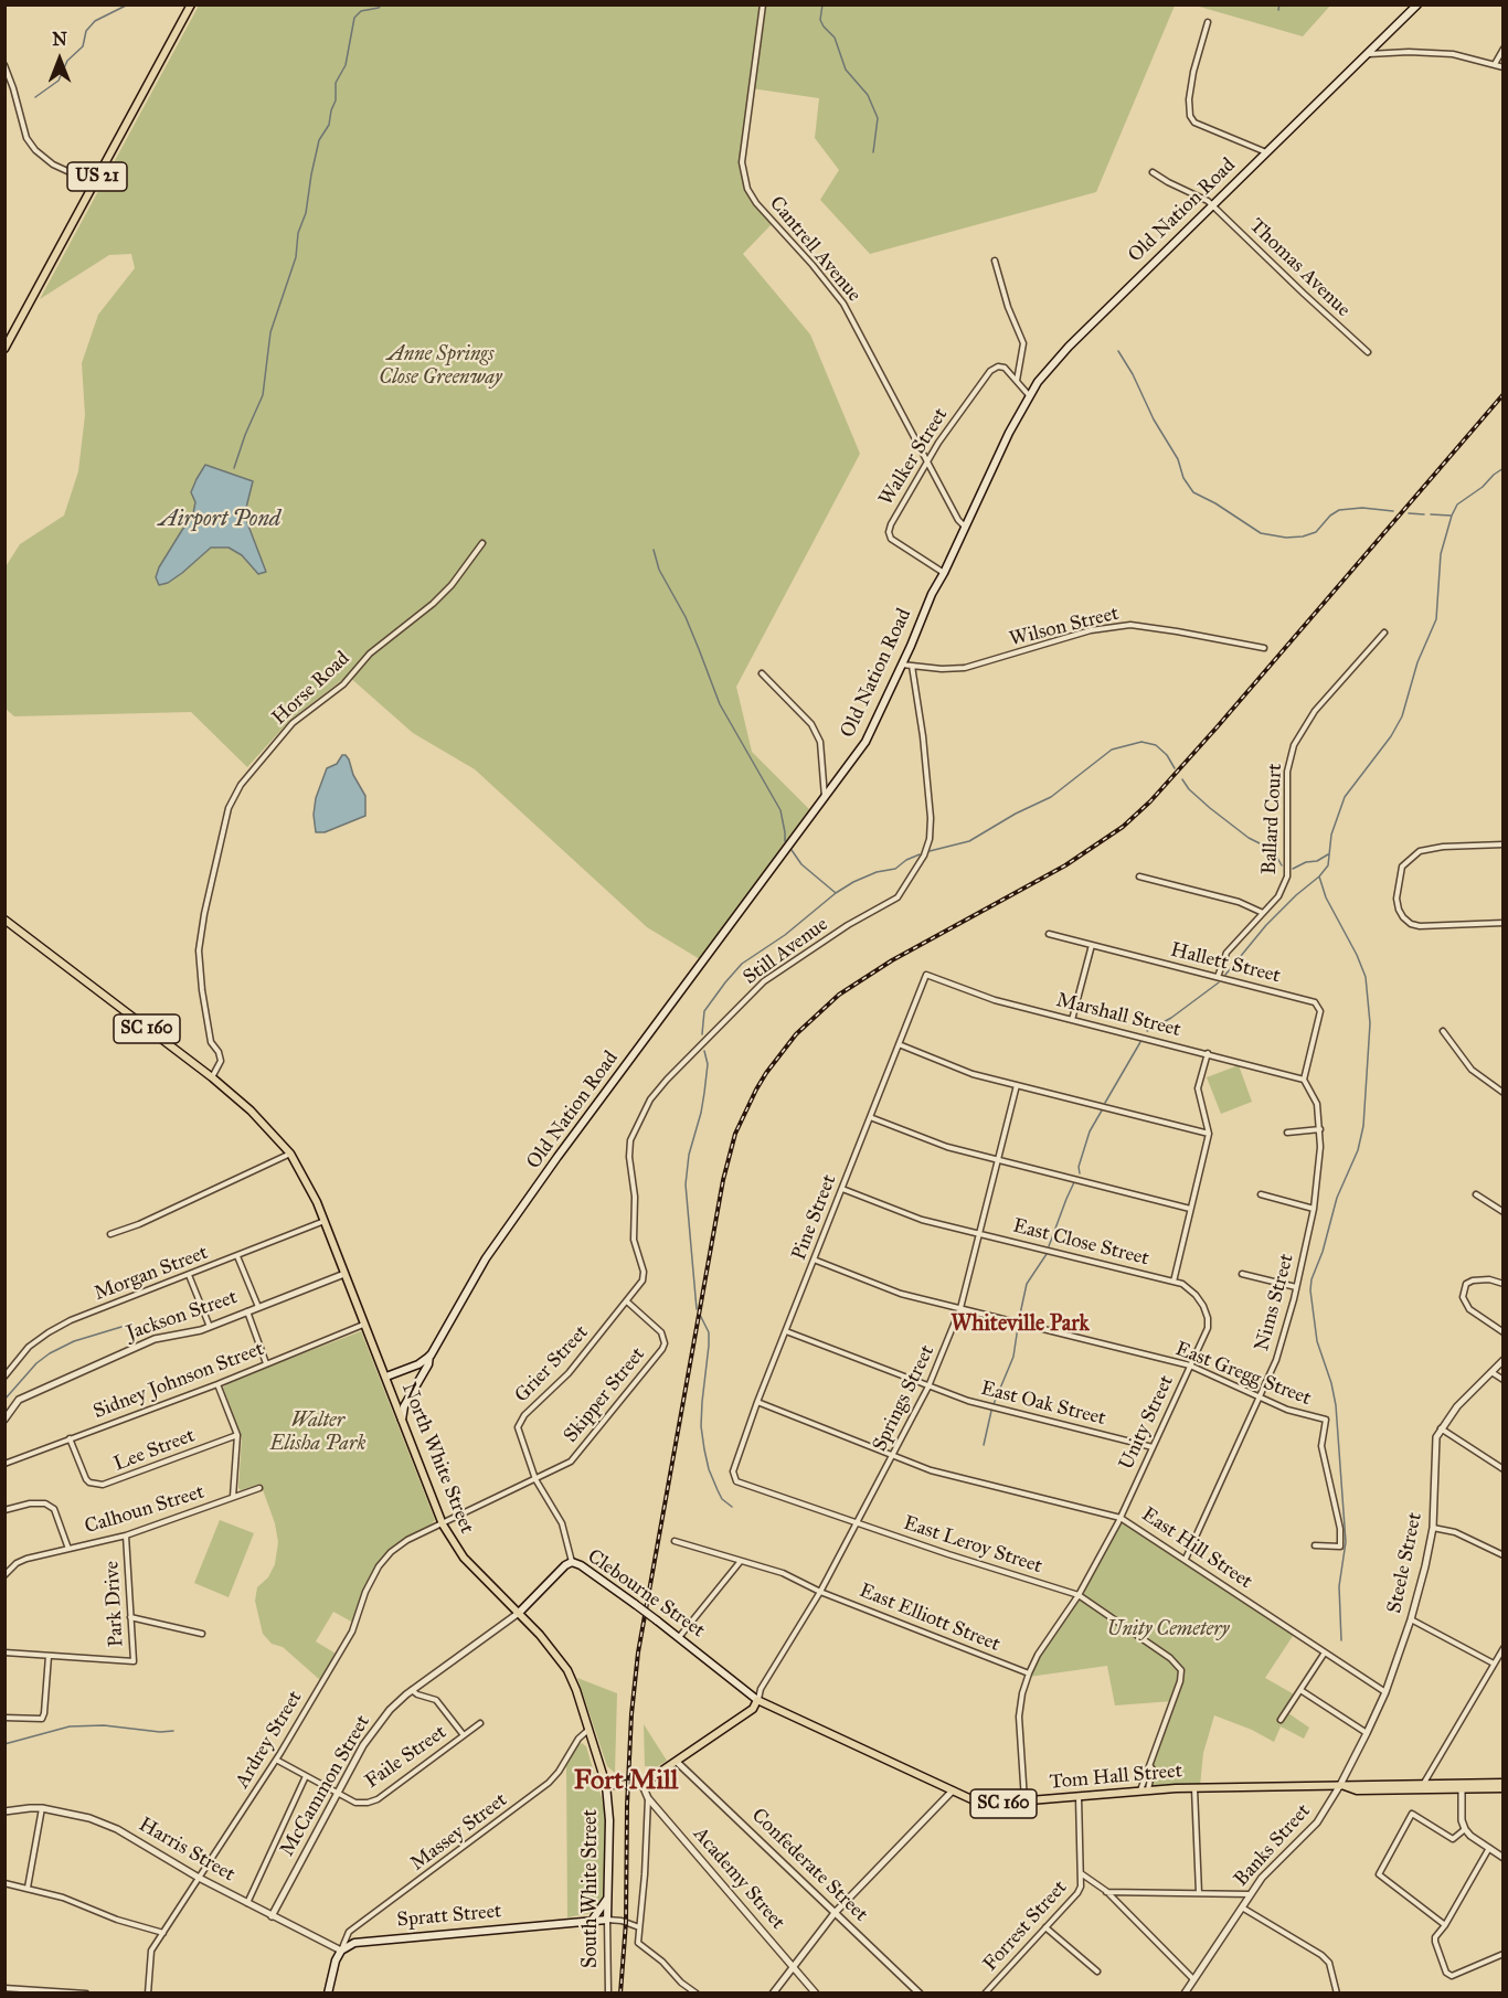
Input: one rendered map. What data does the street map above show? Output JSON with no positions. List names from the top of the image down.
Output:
{
  "streets": {
    "main road": [
      "US 21",
      "Old Nation Road",
      "SC 160",
      "North White Street",
      "Clebourne Street",
      "Tom Hall Street",
      "South White Street",
      "Spratt Street"
    ],
    "street": [
      "Cantrell Avenue",
      "Thomas Avenue",
      "Walker Street",
      "Wilson Street",
      "Horse Road",
      "Ballard Court",
      "Still Avenue",
      "Hallett Street",
      "Marshall Street",
      "Pine Street",
      "East Close Street",
      "Morgan Street",
      "Nims Street",
      "Jackson Street",
      "Grier Street",
      "East Gregg Street",
      "Sidney Johnson Street",
      "Skipper Street",
      "Springs Street",
      "East Oak Street",
      "Unity Street",
      "Lee Street",
      "Calhoun Street",
      "East Leroy Street",
      "East Hill Street",
      "Steele Street",
      "Park Drive",
      "East Elliott Street",
      "Ardrey Street",
      "Faile Street",
      "McCammon Street",
      "Massey Street",
      "Banks Street",
      "Harris Street",
      "Confederate Street",
      "Academy Street",
      "Forrest Street"
    ]
  },
  "crossings": [
    ["Old Nation Road", "Cantrell Avenue"],
    ["Old Nation Road", "Thomas Avenue"],
    ["Old Nation Road", "Walker Street"],
    ["Old Nation Road", "North White Street"],
    ["Cantrell Avenue", "Walker Street"],
    ["Wilson Street", "Still Avenue"],
    ["Horse Road", "SC 160"],
    ["Ballard Court", "Hallett Street"],
    ["Still Avenue", "Grier Street"],
    ["Still Avenue", "Skipper Street"],
    ["Hallett Street", "Marshall Street"],
    ["Hallett Street", "Nims Street"],
    ["Marshall Street", "Pine Street"],
    ["Marshall Street", "Nims Street"],
    ["SC 160", "North White Street"],
    ["Pine Street", "East Close Street"],
    ["Pine Street", "East Gregg Street"],
    ["Pine Street", "East Oak Street"],
    ["Pine Street", "East Leroy Street"],
    ["Pine Street", "East Hill Street"],
    ["East Close Street", "Springs Street"],
    ["East Close Street", "Unity Street"],
    ["Morgan Street", "North White Street"],
    ["Nims Street", "East Gregg Street"],
    ["Nims Street", "East Hill Street"],
    ["Jackson Street", "North White Street"],
    ["Grier Street", "Skipper Street"],
    ["Grier Street", "Clebourne Street"],
    ["East Gregg Street", "Springs Street"],
    ["East Gregg Street", "Unity Street"],
    ["Sidney Johnson Street", "Lee Street"],
    ["Sidney Johnson Street", "North White Street"],
    ["Skipper Street", "North White Street"],
    ["Skipper Street", "Ardrey Street"],
    ["Springs Street", "East Oak Street"],
    ["Springs Street", "East Leroy Street"],
    ["Springs Street", "East Hill Street"],
    ["Springs Street", "Clebourne Street"],
    ["Springs Street", "East Elliott Street"],
    ["Springs Street", "Tom Hall Street"],
    ["East Oak Street", "Unity Street"],
    ["Unity Street", "East Leroy Street"],
    ["Unity Street", "East Hill Street"],
    ["Unity Street", "East Elliott Street"],
    ["Unity Street", "Tom Hall Street"],
    ["North White Street", "Clebourne Street"],
    ["North White Street", "Ardrey Street"],
    ["North White Street", "McCammon Street"],
    ["North White Street", "Massey Street"],
    ["North White Street", "South White Street"],
    ["Calhoun Street", "Park Drive"],
    ["East Leroy Street", "Tom Hall Street"],
    ["East Hill Street", "Steele Street"],
    ["Steele Street", "Tom Hall Street"],
    ["Steele Street", "Banks Street"],
    ["Clebourne Street", "Tom Hall Street"],
    ["Clebourne Street", "McCammon Street"],
    ["Ardrey Street", "Faile Street"],
    ["Ardrey Street", "Harris Street"],
    ["Faile Street", "McCammon Street"],
    ["Tom Hall Street", "Banks Street"],
    ["Tom Hall Street", "Forrest Street"],
    ["McCammon Street", "Harris Street"],
    ["Massey Street", "Harris Street"],
    ["Massey Street", "Spratt Street"],
    ["Harris Street", "Spratt Street"],
    ["South White Street", "Spratt Street"]
  ],
  "districts": ["Whiteville Park", "Fort Mill"],
  "water": ["Airport Pond"],
  "parks": ["Anne Springs Close Greenway", "Walter Elisha Park", "Unity Cemetery"],
  "north": "top"
}
